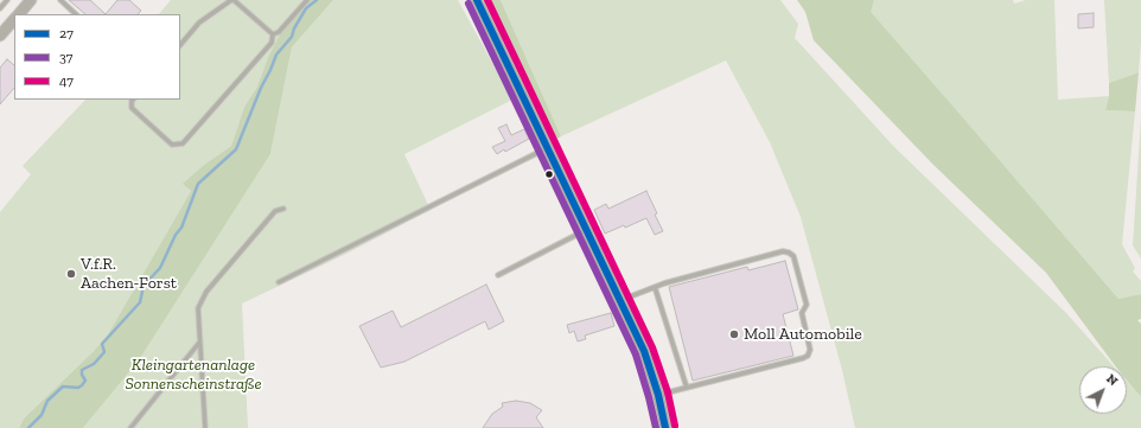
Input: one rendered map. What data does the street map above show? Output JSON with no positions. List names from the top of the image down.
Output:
{
  "parks": ["Kleingartenanlage Sonnenscheinstraße"],
  "places": ["V.f.R. Aachen-Forst", "Moll Automobile"],
  "lines": ["transit line 27", "transit line 47", "transit line 37"],
  "legend": ["27", "37", "47"],
  "north": "top right"
}
